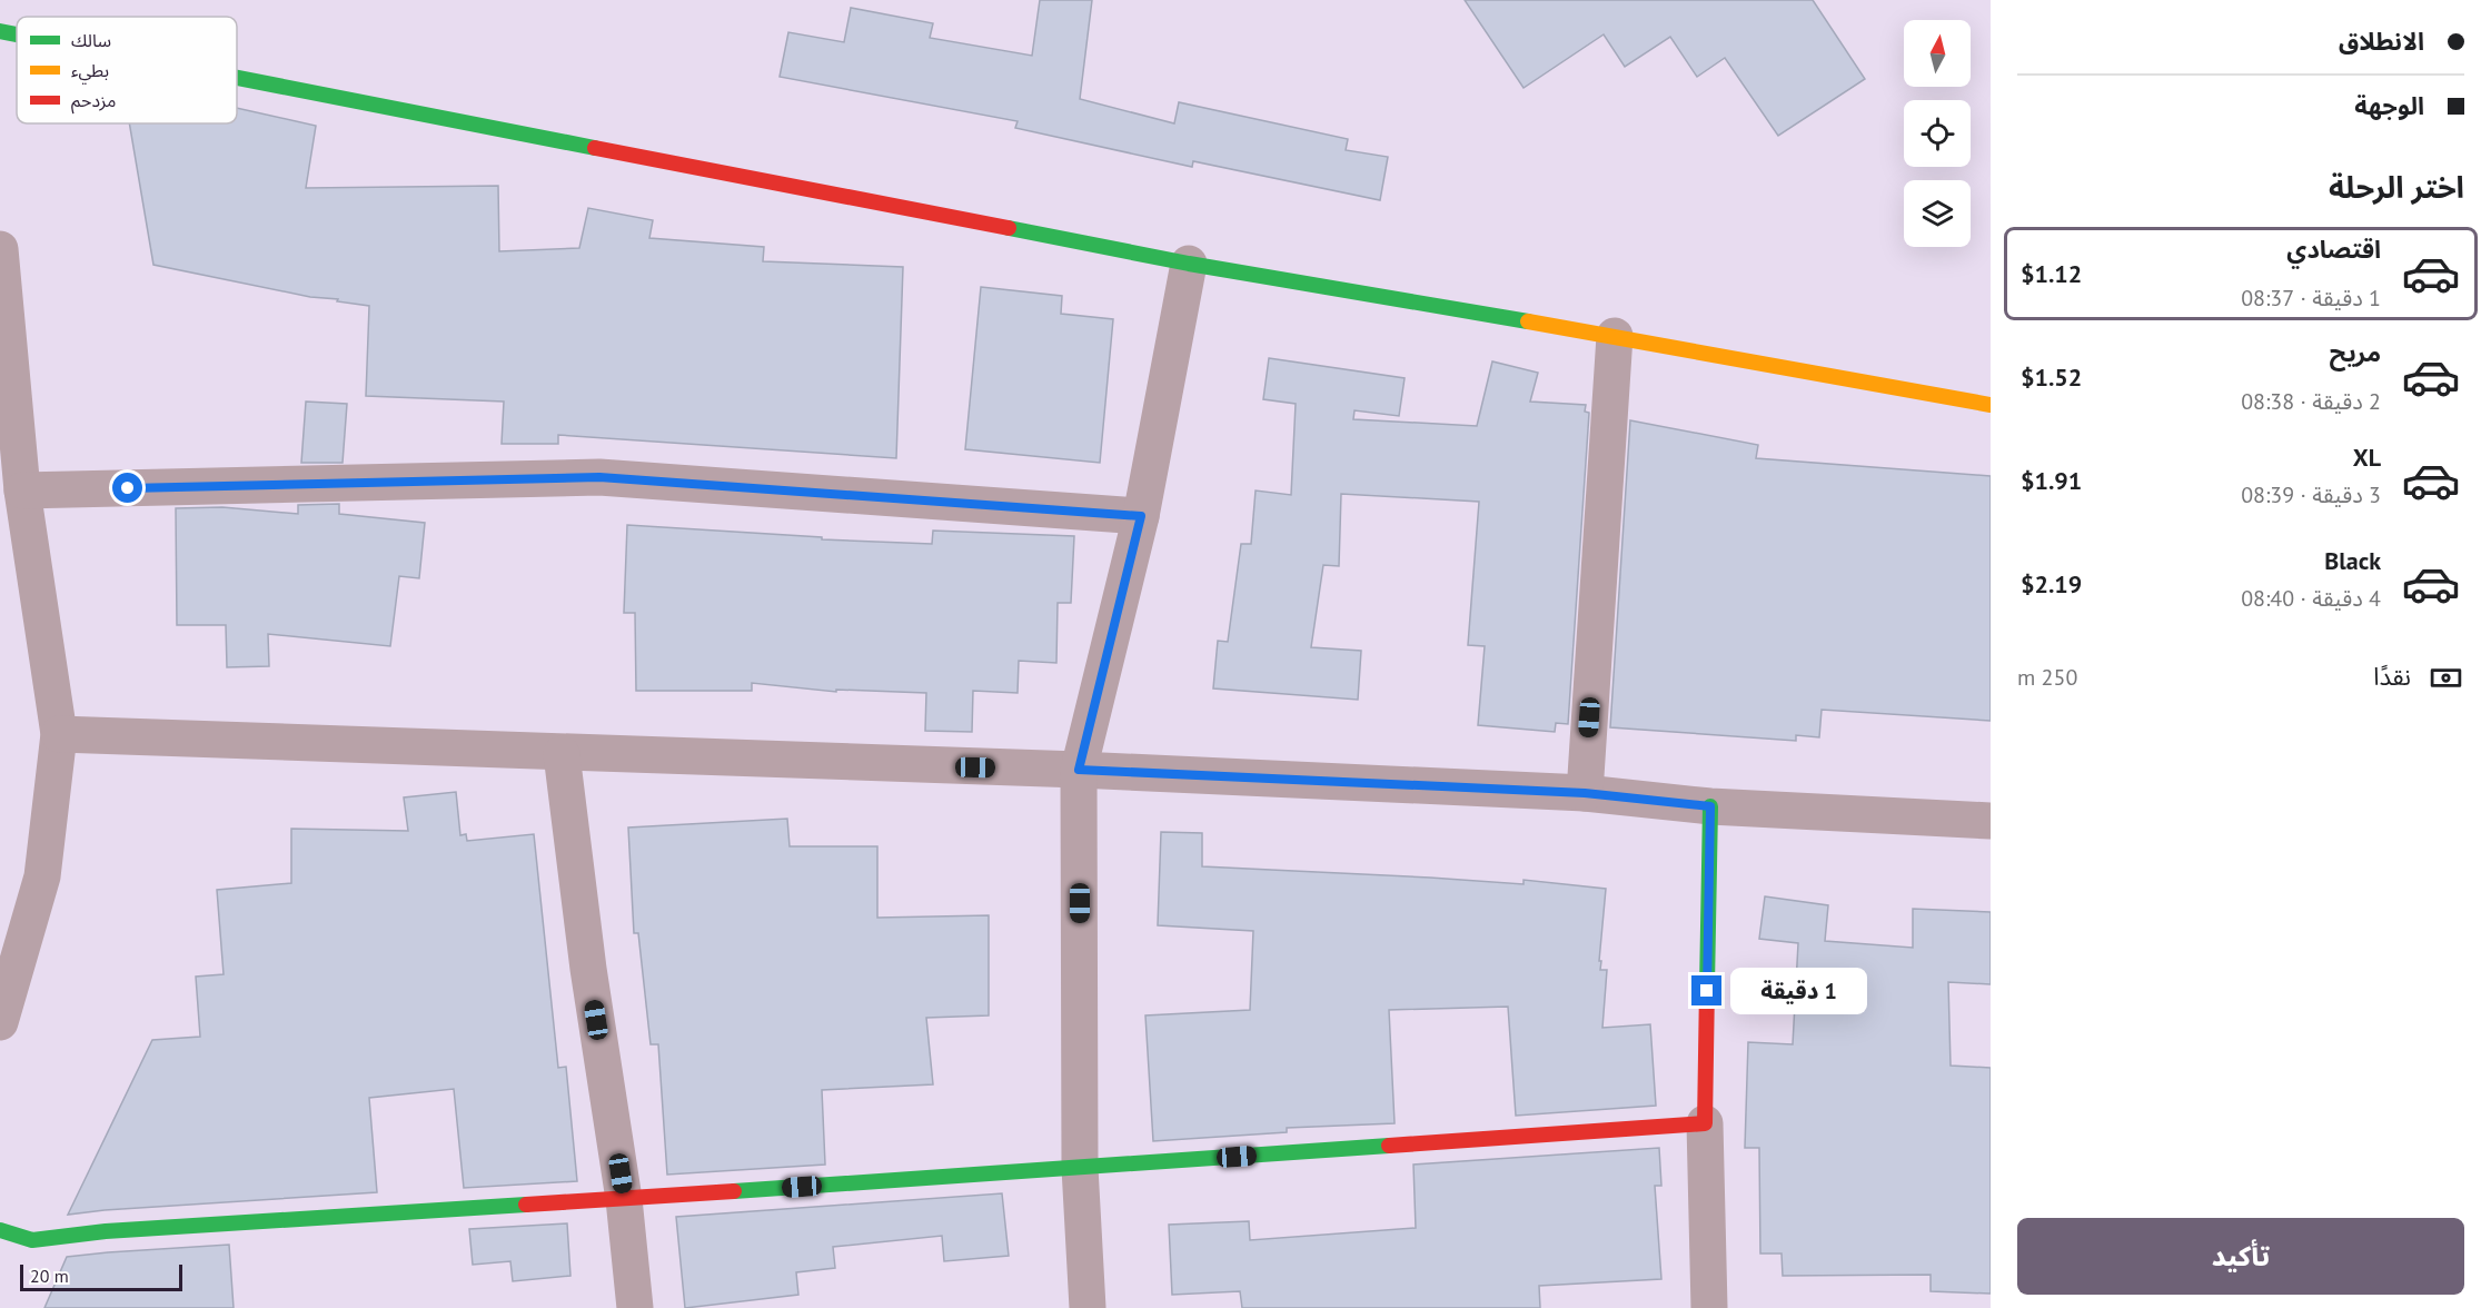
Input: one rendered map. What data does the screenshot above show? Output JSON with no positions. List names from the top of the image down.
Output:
{
  "legend": ["سالك", "بطيء", "مزدحم"],
  "scale_bar": "20 m",
  "north": "top",
  "page": {
    "banner": ["الانطلاق", "الوجهة"],
    "heading": "اختر الرحلة",
    "list": [
      {
        "name": "اقتصادي",
        "note": "1 دقيقة · 08:37",
        "value": "$1.12"
      },
      {
        "name": "مريح",
        "note": "2 دقيقة · 08:38",
        "value": "$1.52"
      },
      {
        "name": "XL",
        "note": "3 دقيقة · 08:39",
        "value": "$1.91"
      },
      {
        "name": "Black",
        "note": "4 دقيقة · 08:40",
        "value": "$2.19"
      }
    ],
    "pay": ["نقدًا", "250 m"],
    "bubble": "1 دقيقة",
    "buttons": "تأكيد",
    "scale": "20 m"
  }
}
